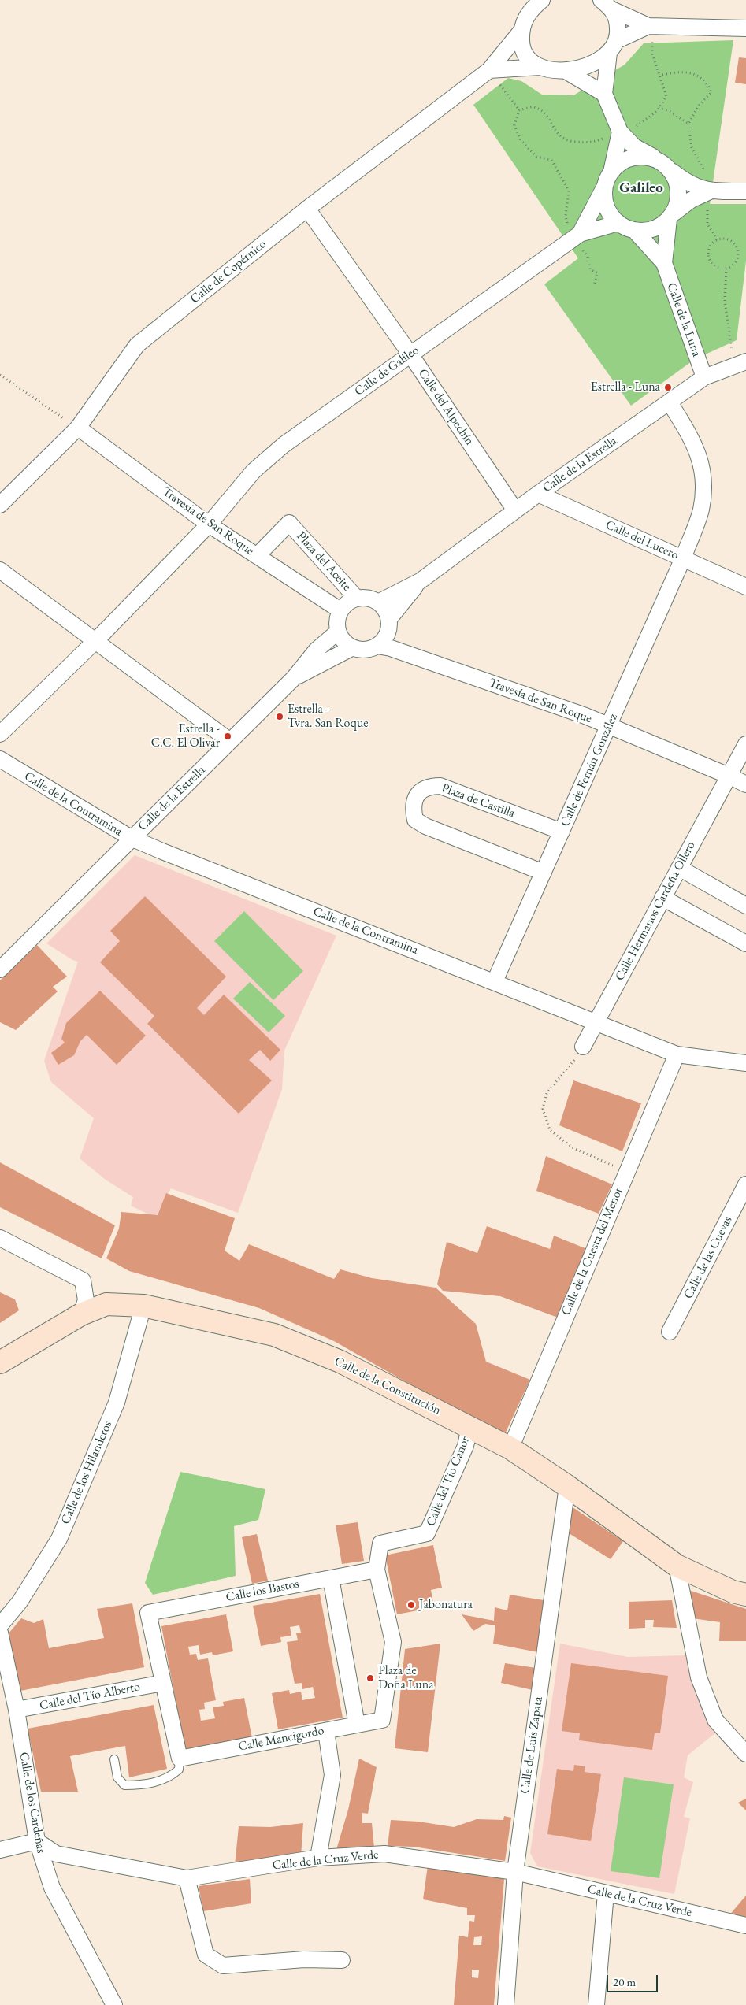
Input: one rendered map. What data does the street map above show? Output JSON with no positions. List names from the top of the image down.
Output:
{
  "streets": {
    "street": [
      "Calle de Copérnico",
      "Calle de la Luna",
      "Calle de Galileo",
      "Calle del Alpechín",
      "Calle de la Estrella",
      "Travesía de San Roque",
      "Calle del Lucero",
      "Plaza del Aceite",
      "Calle de Fernán González",
      "Plaza de Castilla",
      "Calle de la Contramina",
      "Calle Hermanos Cardeña Ollero",
      "Calle de la Cuesta del Menor",
      "Calle de las Cuevas",
      "Calle de la Constitución",
      "Calle de los Hilanderos",
      "Calle del Tío Canor",
      "Calle los Bastos",
      "Calle del Tío Alberto",
      "Calle Mancigordo",
      "Calle de Luis Zapata",
      "Calle de los Cardeñas",
      "Calle de la Cruz Verde"
    ]
  },
  "crossings": [
    ["Calle de Copérnico", "Calle del Alpechín"],
    ["Calle de Copérnico", "Travesía de San Roque"],
    ["Calle de la Luna", "Calle de Galileo"],
    ["Calle de la Luna", "Calle de la Estrella"],
    ["Calle de Galileo", "Calle del Alpechín"],
    ["Calle de Galileo", "Travesía de San Roque"],
    ["Calle del Alpechín", "Calle de la Estrella"],
    ["Calle de la Estrella", "Travesía de San Roque"],
    ["Calle de la Estrella", "Calle del Lucero"],
    ["Calle de la Estrella", "Plaza del Aceite"],
    ["Calle de la Estrella", "Calle de la Contramina"],
    ["Travesía de San Roque", "Plaza del Aceite"],
    ["Travesía de San Roque", "Calle de Fernán González"],
    ["Travesía de San Roque", "Calle Hermanos Cardeña Ollero"],
    ["Calle del Lucero", "Calle de Fernán González"],
    ["Calle de Fernán González", "Plaza de Castilla"],
    ["Calle de Fernán González", "Calle de la Contramina"],
    ["Calle de la Contramina", "Calle Hermanos Cardeña Ollero"],
    ["Calle de la Contramina", "Calle de la Cuesta del Menor"],
    ["Calle de la Cuesta del Menor", "Calle de la Constitución"],
    ["Calle de la Constitución", "Calle de los Hilanderos"],
    ["Calle de la Constitución", "Calle del Tío Canor"],
    ["Calle de la Constitución", "Calle de Luis Zapata"],
    ["Calle del Tío Canor", "Calle los Bastos"],
    ["Calle del Tío Canor", "Calle Mancigordo"],
    ["Calle los Bastos", "Calle del Tío Alberto"],
    ["Calle los Bastos", "Calle Mancigordo"],
    ["Calle del Tío Alberto", "Calle de los Cardeñas"],
    ["Calle de Luis Zapata", "Calle de la Cruz Verde"],
    ["Calle de los Cardeñas", "Calle de la Cruz Verde"]
  ],
  "districts": ["Galileo"],
  "places": [
    "Estrella - Luna",
    "Estrella - Tvra. San Roque",
    "Estrella - C.C. El Olivar",
    "Jabonatura",
    "Plaza de Doña Luna"
  ],
  "scale_bar": "20 m"
}
